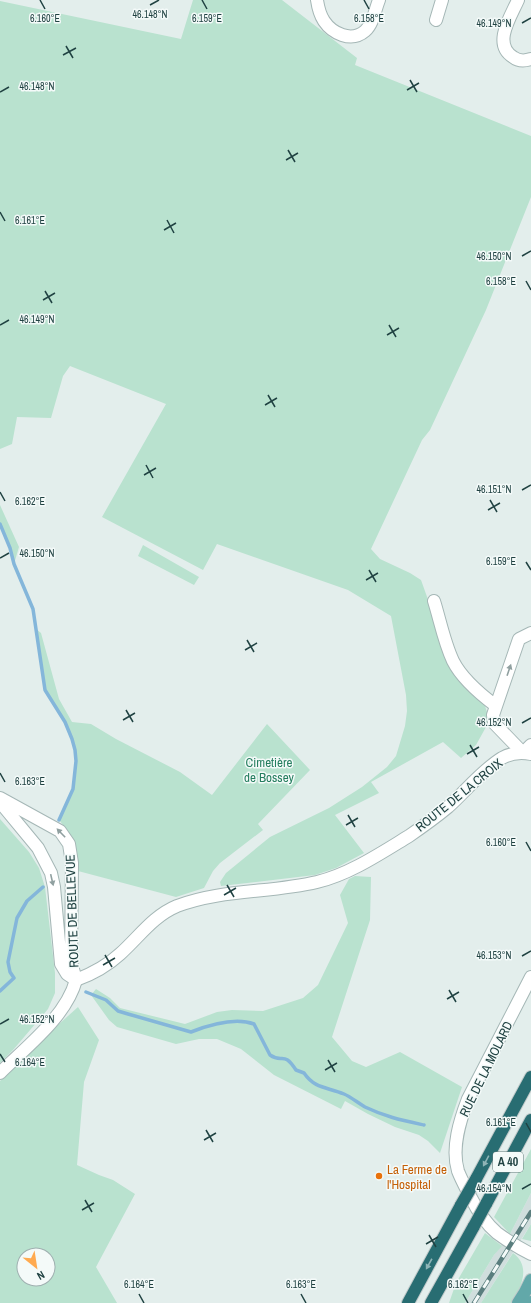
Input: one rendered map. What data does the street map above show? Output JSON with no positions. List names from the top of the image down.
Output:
{
  "streets": {
    "highway": ["A 40"],
    "street": ["ROUTE DE LA CROIX", "ROUTE DE BELLEVUE", "RUE DE LA MOLARD"]
  },
  "crossings": [
    ["ROUTE DE LA CROIX", "ROUTE DE BELLEVUE"]
  ],
  "parks": ["Cimetière de Bossey"],
  "places": ["La Ferme de l'Hospital"],
  "north": "bottom right",
  "coordinates": [
    "46.148°N",
    "6.159°E",
    "6.160°E",
    "6.158°E",
    "46.149°N",
    "6.161°E",
    "46.150°N",
    "46.151°N",
    "6.162°E",
    "46.152°N",
    "6.163°E",
    "46.153°N",
    "6.164°E",
    "46.154°N"
  ]
}
